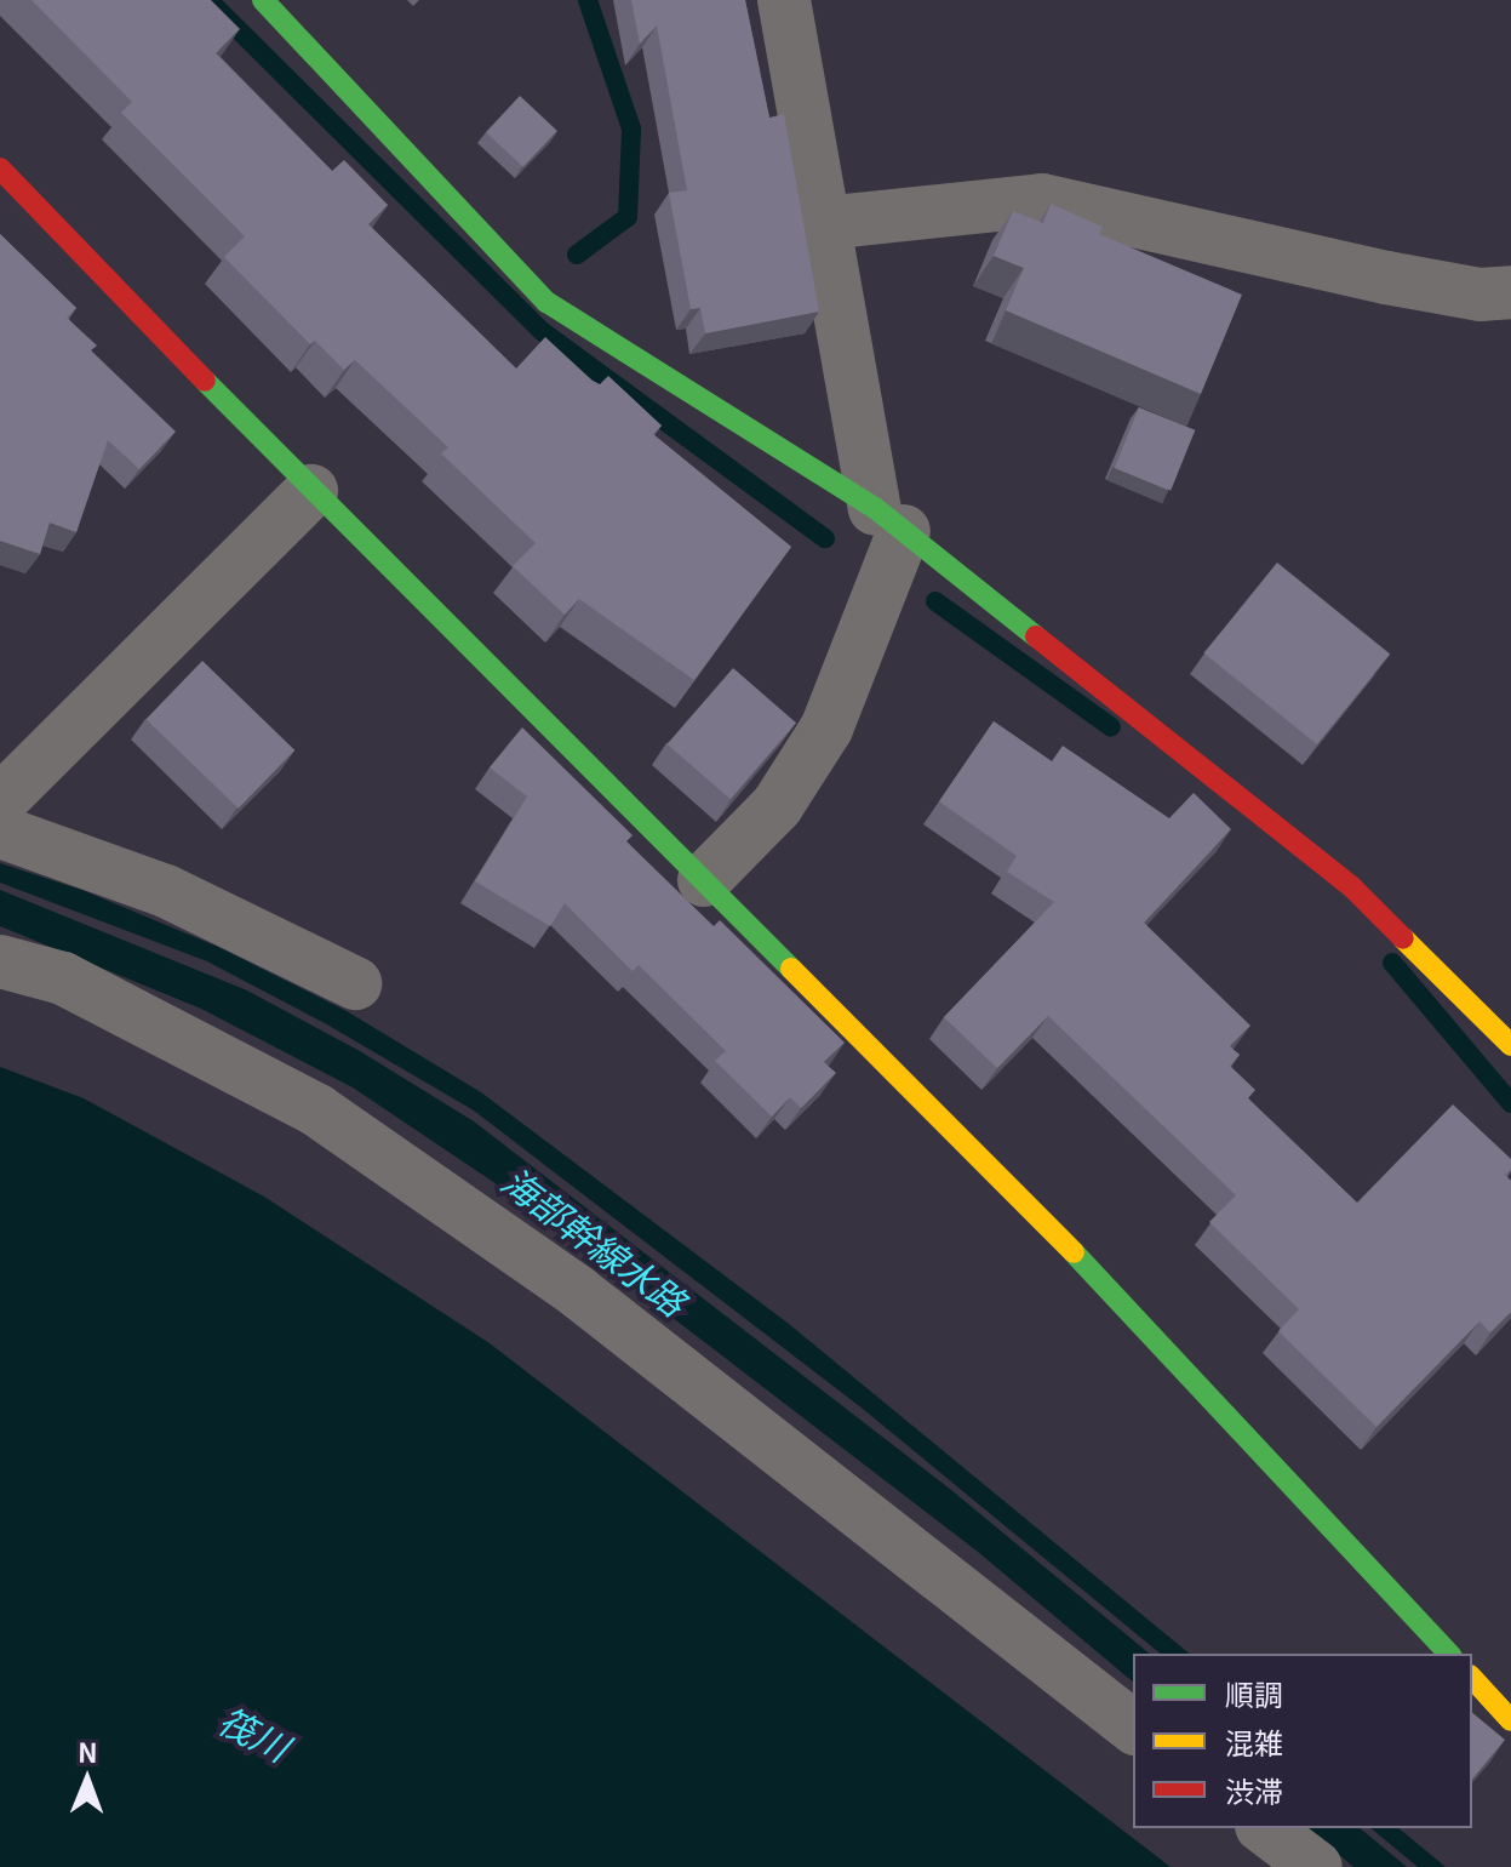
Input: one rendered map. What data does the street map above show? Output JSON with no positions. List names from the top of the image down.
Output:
{
  "water": ["海部幹線水路", "筏川"],
  "legend": ["順調", "混雑", "渋滞"],
  "north": "top"
}
